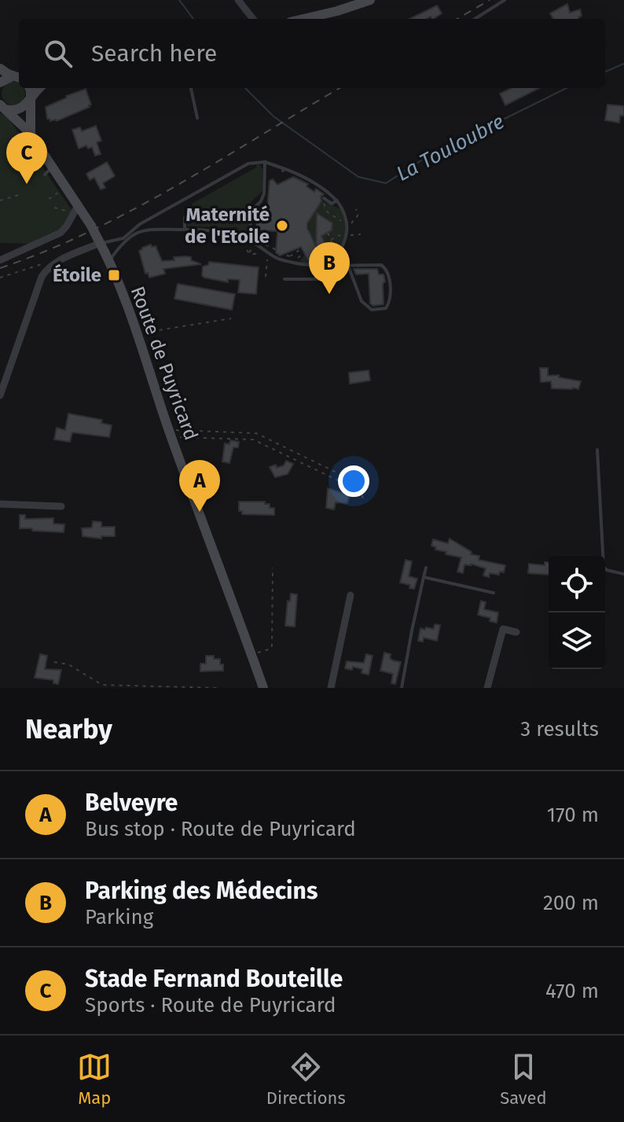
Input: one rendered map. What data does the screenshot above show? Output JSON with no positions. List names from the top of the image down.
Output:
{
  "streets": {
    "main road": ["Route de Puyricard"]
  },
  "water": ["La Touloubre"],
  "places": {
    "other": ["Maternité de l'Etoile"],
    "transit": ["Étoile"]
  },
  "page": {
    "search": "Search here",
    "pins": ["C", "B", "A"],
    "heading": ["Nearby", "3 results"],
    "list": [
      {
        "mark": "A",
        "name": "Belveyre",
        "note": "Bus stop · Route de Puyricard",
        "value": "170 m"
      },
      {
        "mark": "B",
        "name": "Parking des Médecins",
        "note": "Parking",
        "value": "200 m"
      },
      {
        "mark": "C",
        "name": "Stade Fernand Bouteille",
        "note": "Sports · Route de Puyricard",
        "value": "470 m"
      }
    ],
    "nav": ["Map", "Directions", "Saved"]
  }
}
